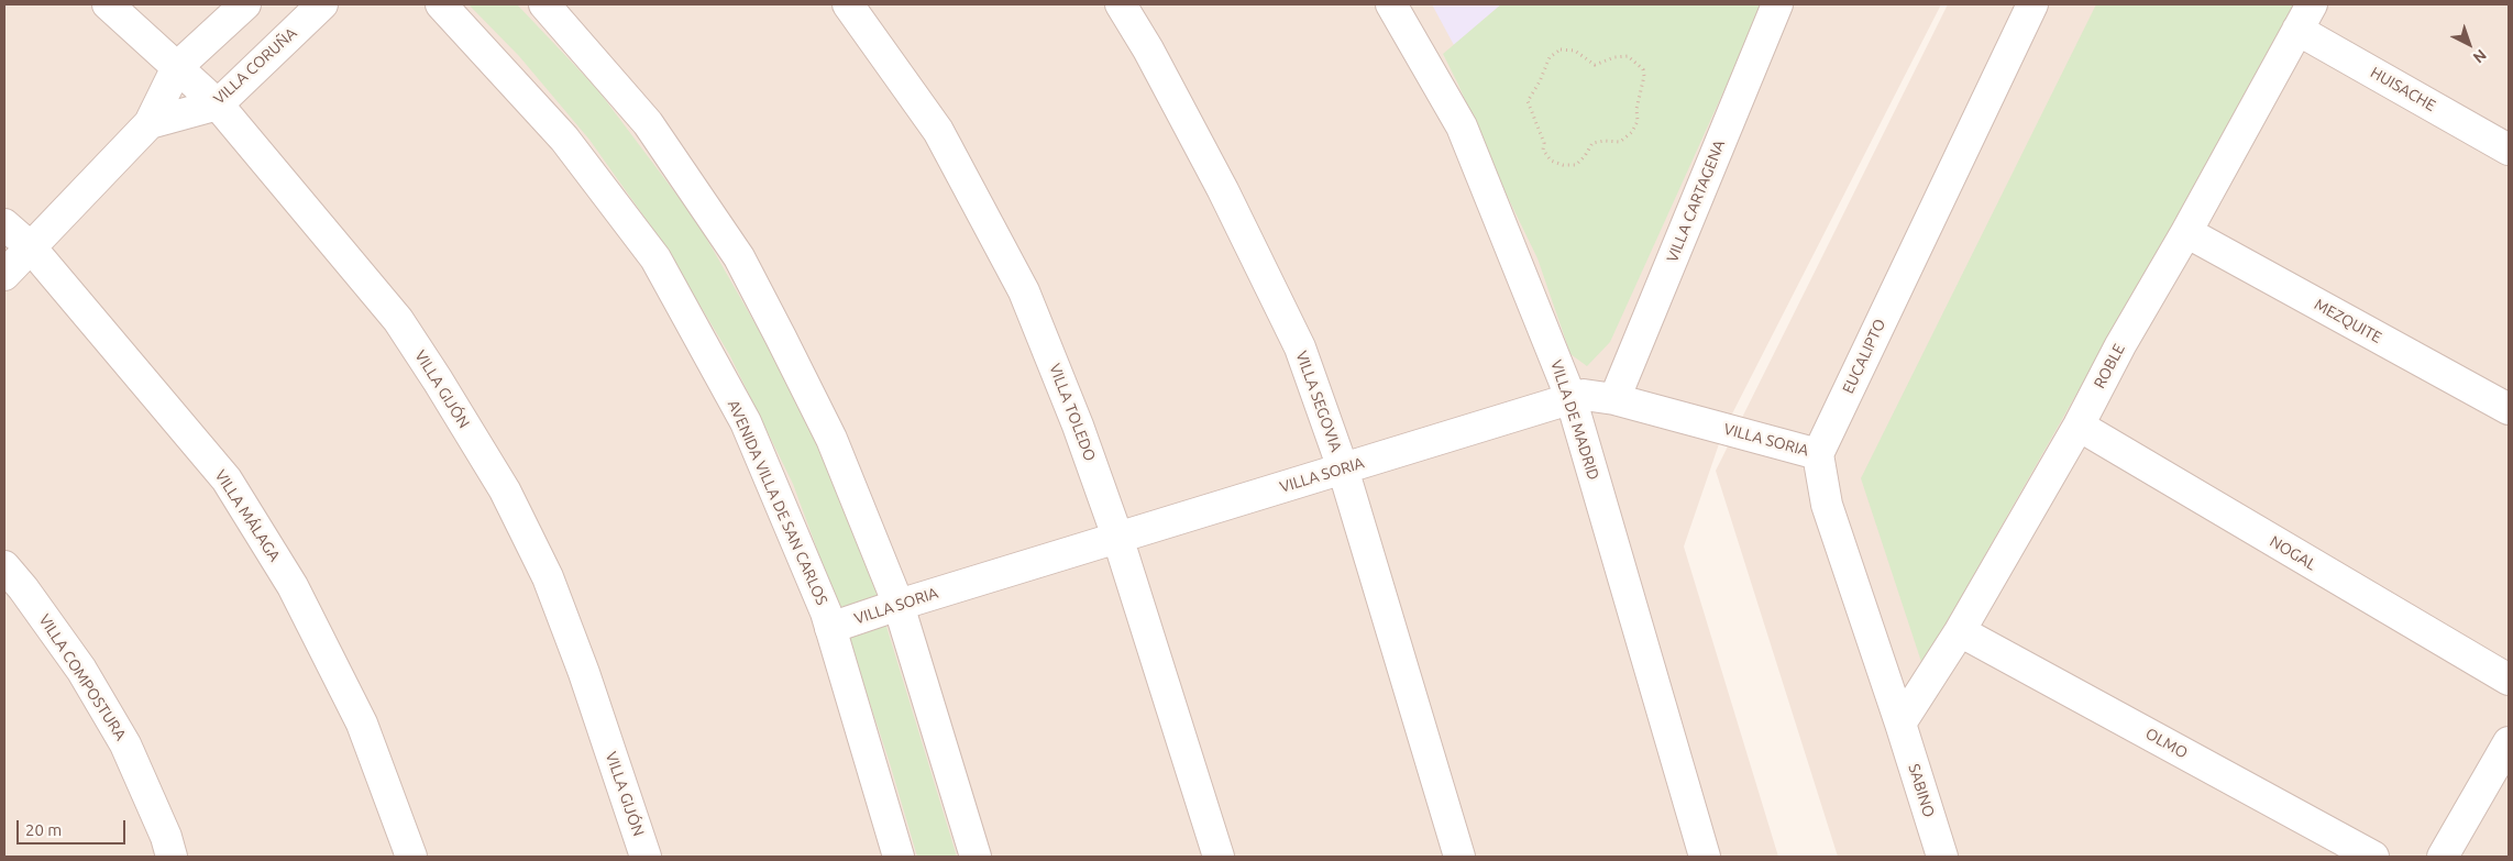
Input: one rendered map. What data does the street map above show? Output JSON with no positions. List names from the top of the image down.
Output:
{
  "streets": {
    "street": [
      "VILLA CORUÑA",
      "HUISACHE",
      "VILLA CARTAGENA",
      "MEZQUITE",
      "EUCALIPTO",
      "ROBLE",
      "VILLA GIJÓN",
      "VILLA SEGOVIA",
      "VILLA TOLEDO",
      "VILLA DE MADRID",
      "VILLA SORIA",
      "AVENIDA VILLA DE SAN CARLOS",
      "VILLA MÁLAGA",
      "NOGAL",
      "VILLA COMPOSTURA",
      "OLMO",
      "SABINO"
    ]
  },
  "crossings": [
    ["VILLA CORUÑA", "VILLA GIJÓN"],
    ["HUISACHE", "ROBLE"],
    ["VILLA CARTAGENA", "VILLA SORIA"],
    ["MEZQUITE", "ROBLE"],
    ["EUCALIPTO", "VILLA SORIA"],
    ["ROBLE", "NOGAL"],
    ["ROBLE", "OLMO"],
    ["ROBLE", "SABINO"],
    ["VILLA SEGOVIA", "VILLA SORIA"],
    ["VILLA TOLEDO", "VILLA SORIA"],
    ["VILLA DE MADRID", "VILLA SORIA"],
    ["VILLA SORIA", "AVENIDA VILLA DE SAN CARLOS"]
  ],
  "scale_bar": "20 m",
  "north": "bottom right"
}
